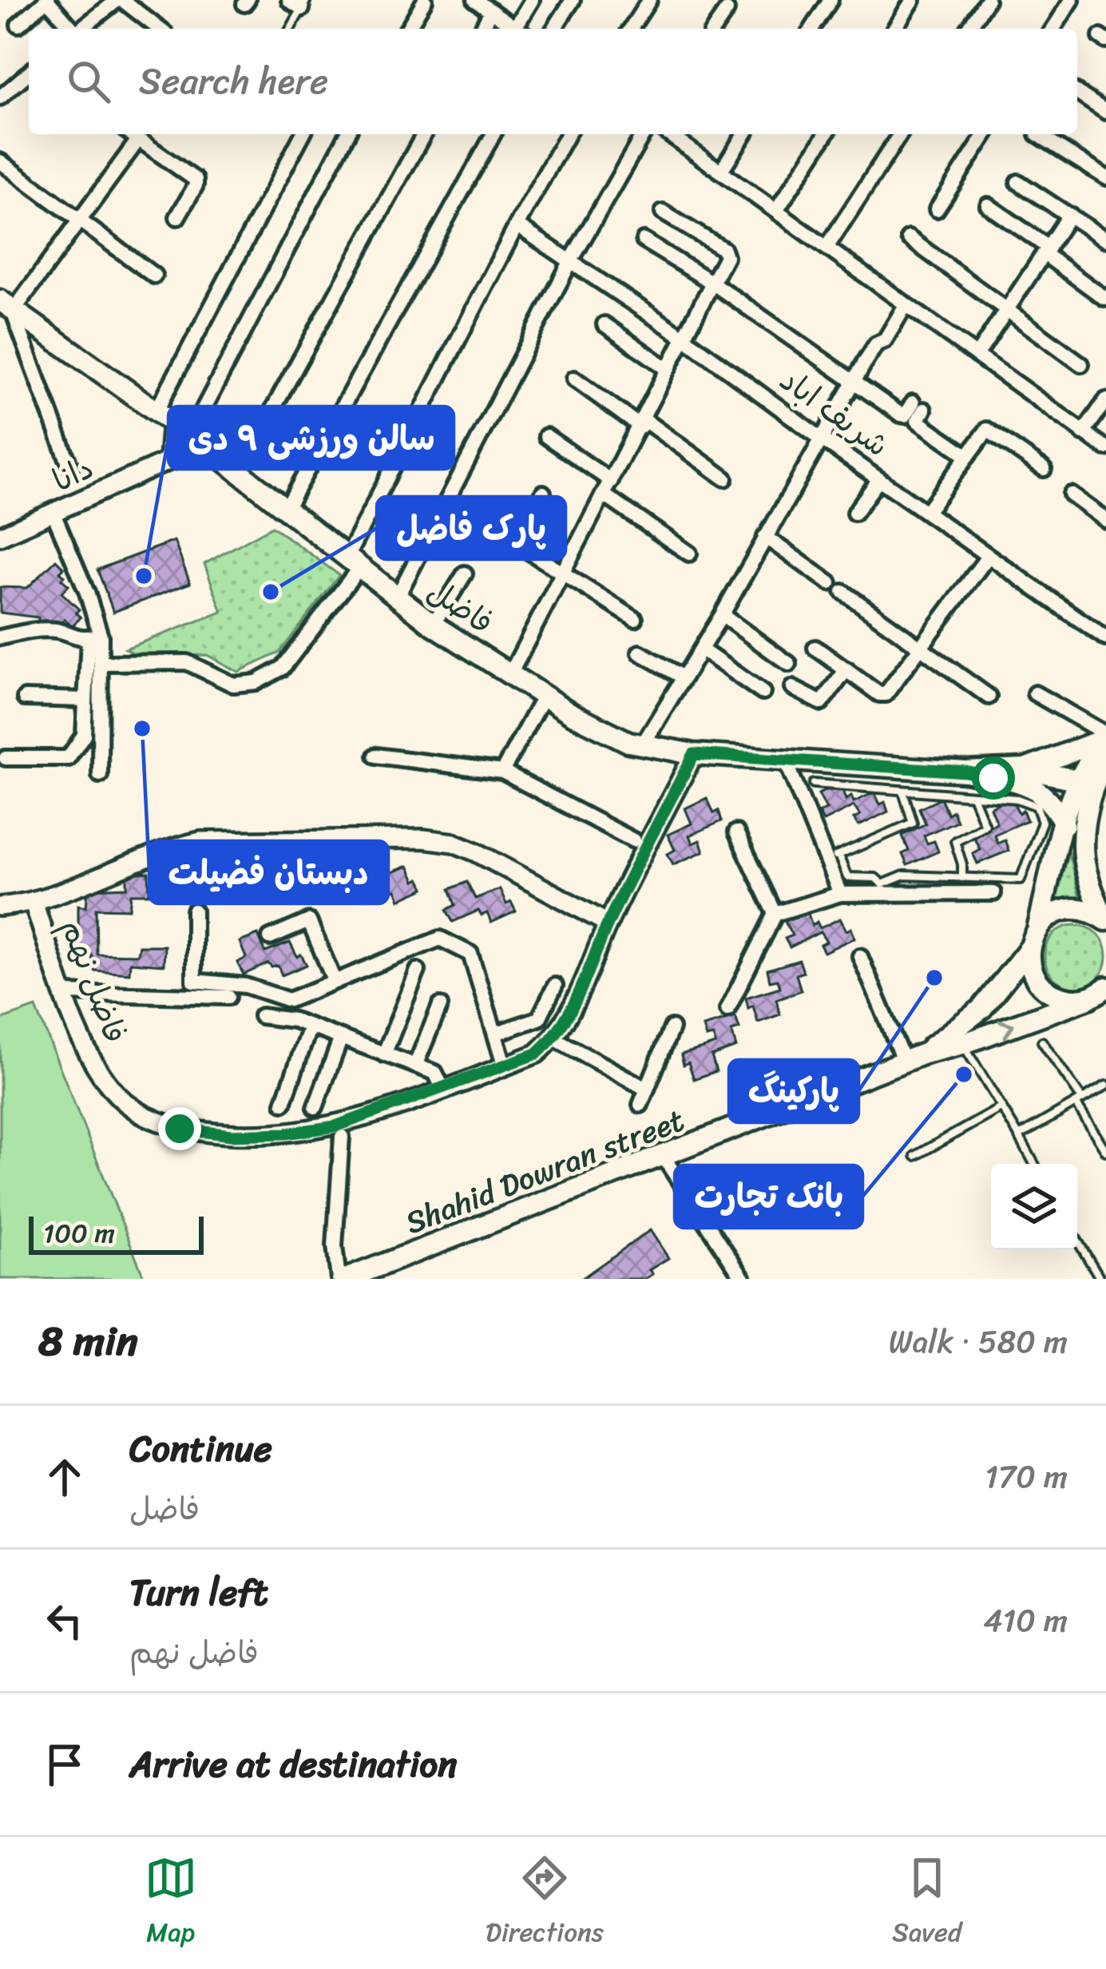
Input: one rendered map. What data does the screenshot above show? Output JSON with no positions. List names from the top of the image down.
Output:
{
  "streets": {
    "main road": ["فاضل", "Shahid Dowran street"],
    "street": ["شریف اباد", "دانا", "فاضل نهم"]
  },
  "crossings": [
    ["دانا", "فاضل"]
  ],
  "places": [
    "سالن ورزشی ۹ دی",
    "پارک فاضل",
    "دبستان فضیلت",
    "پارکینگ",
    "بانک تجارت"
  ],
  "scale_bar": "100 m",
  "page": {
    "search": "Search here",
    "scale": "100 m",
    "heading": ["8 min", "Walk · 580 m"],
    "list": [
      ["Continue", "فاضل", "170 m"],
      ["Turn left", "فاضل نهم", "410 m"],
      "Arrive at destination"
    ],
    "nav": ["Map", "Directions", "Saved"]
  }
}
